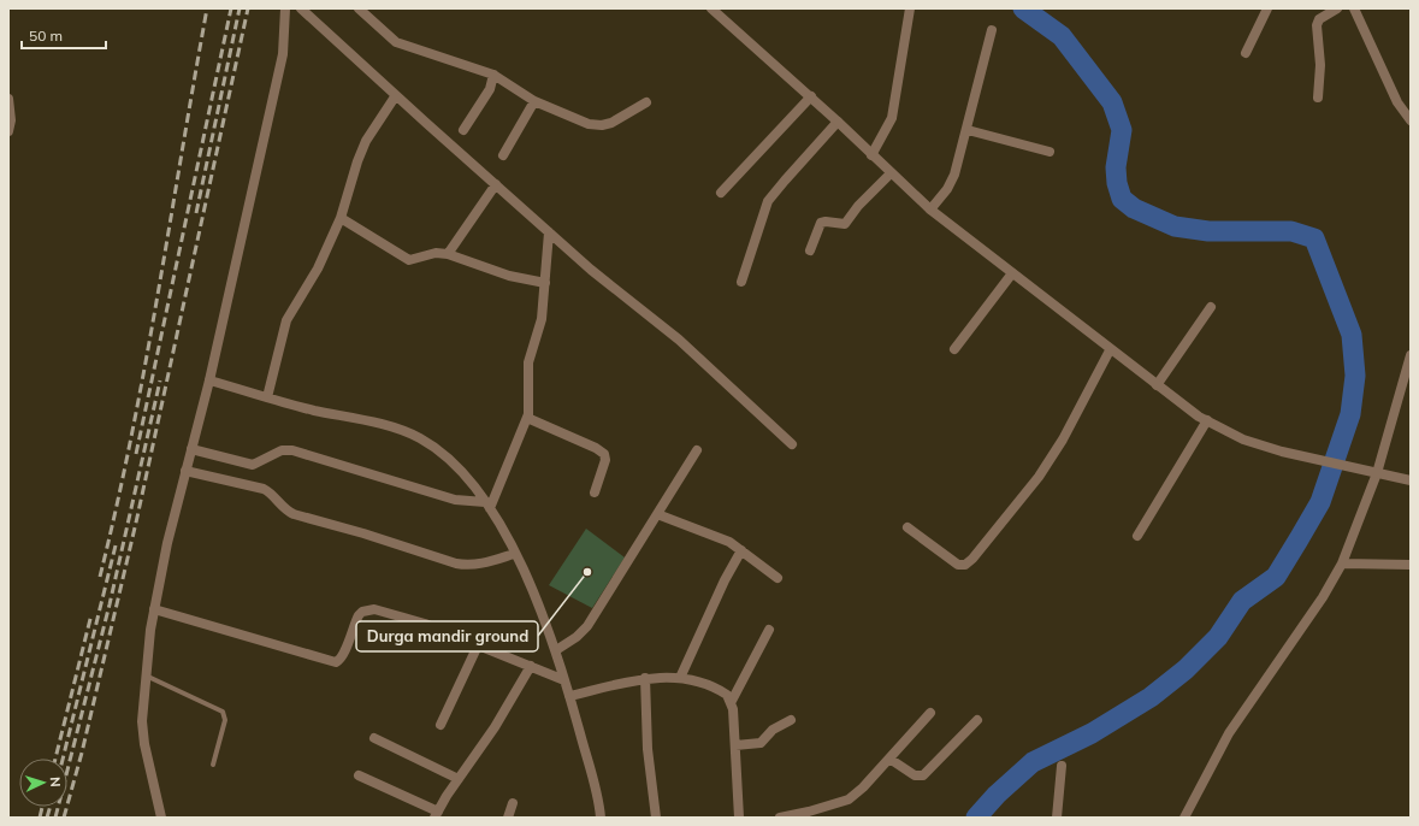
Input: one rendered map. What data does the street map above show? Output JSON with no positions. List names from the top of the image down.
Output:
{
  "places": ["Durga mandir ground"],
  "scale_bar": "50 m",
  "north": "right"
}
